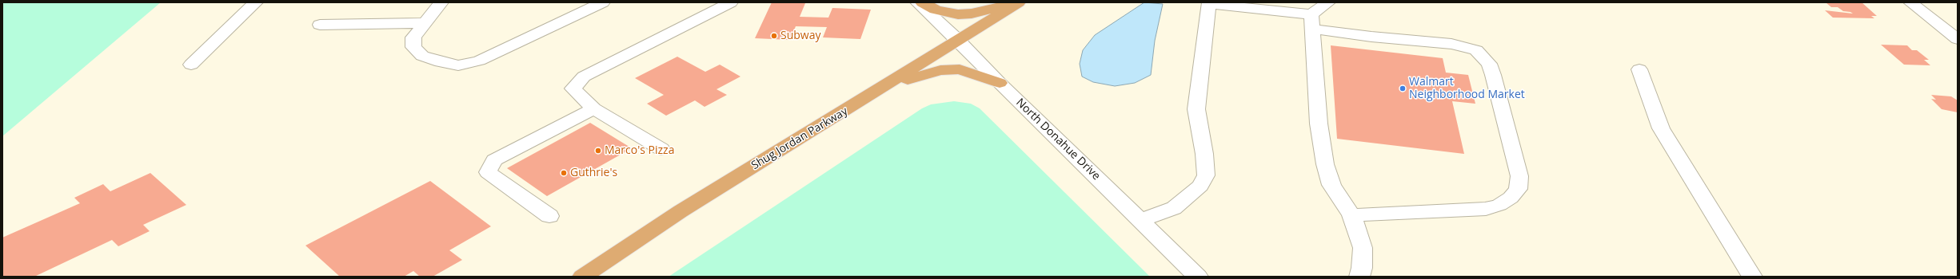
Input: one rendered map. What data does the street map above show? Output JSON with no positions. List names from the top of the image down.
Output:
{
  "streets": {
    "main road": ["Shug Jordan Parkway"],
    "street": ["North Donahue Drive"]
  },
  "crossings": [
    ["Shug Jordan Parkway", "North Donahue Drive"]
  ],
  "places": [
    "Subway",
    "Walmart Neighborhood Market",
    "Marco's Pizza",
    "Guthrie's"
  ]
}
